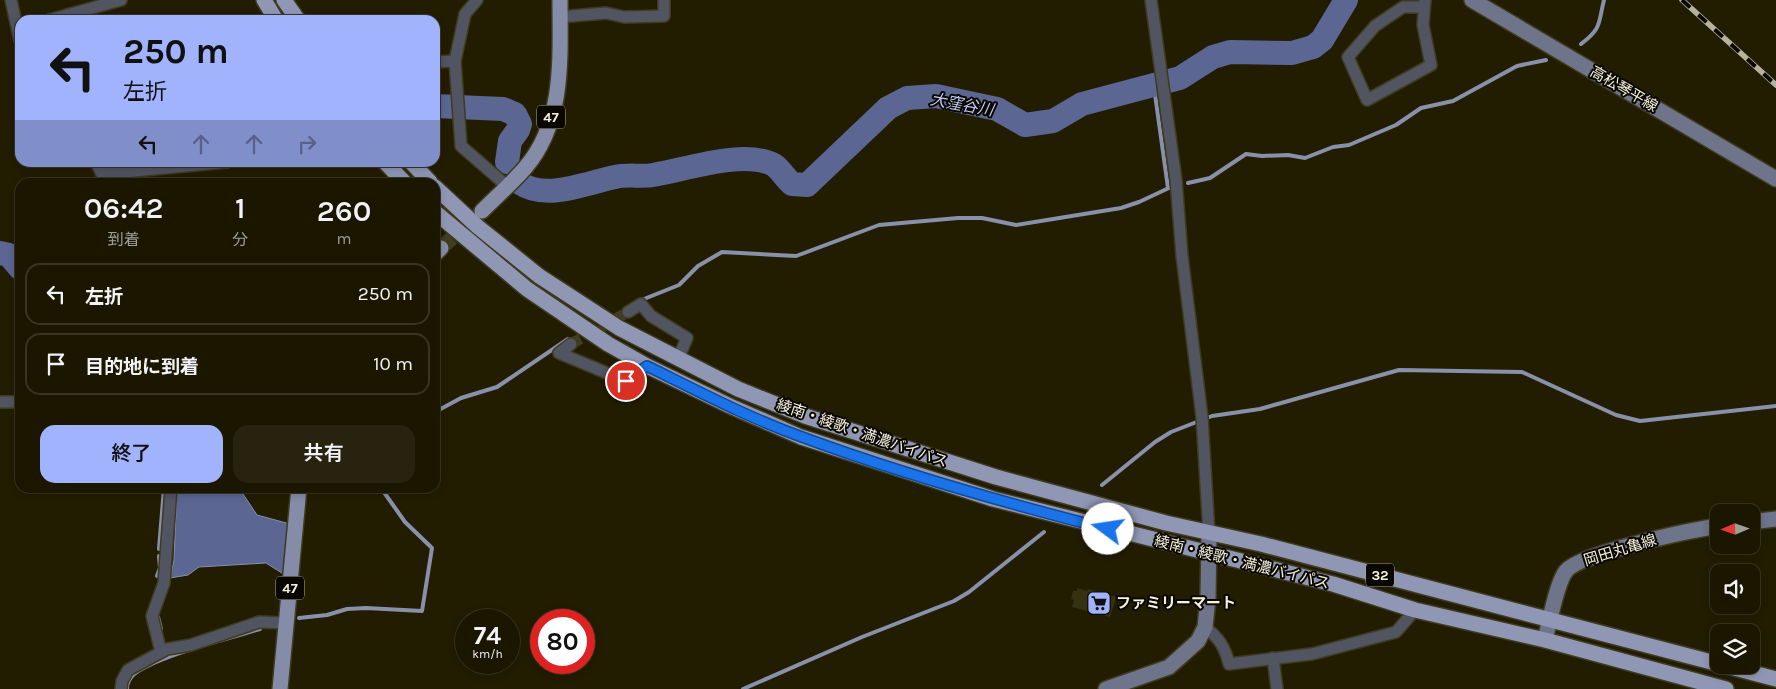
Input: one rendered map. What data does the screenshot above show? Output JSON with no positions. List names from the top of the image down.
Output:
{
  "streets": {
    "highway": ["綾南・綾歌・満濃バイパス", "32"],
    "main road": ["高松琴平線", "47", "岡田丸亀線"]
  },
  "crossings": [
    ["綾南・綾歌・満濃バイパス", "岡田丸亀線"]
  ],
  "water": ["大窪谷川"],
  "places": {
    "supermarket": ["ファミリーマート"]
  },
  "north": "left",
  "page": {
    "turn": ["250 m", "左折"],
    "eta": [
      "06:42",
      "到着",
      "1",
      "分",
      "260",
      "m"
    ],
    "list": [
      {
        "name": "左折",
        "value": "250 m"
      },
      {
        "name": "目的地に到着",
        "value": "10 m"
      }
    ],
    "buttons": ["終了", "共有"],
    "speed": "74 km/h",
    "limit": "80"
  }
}
